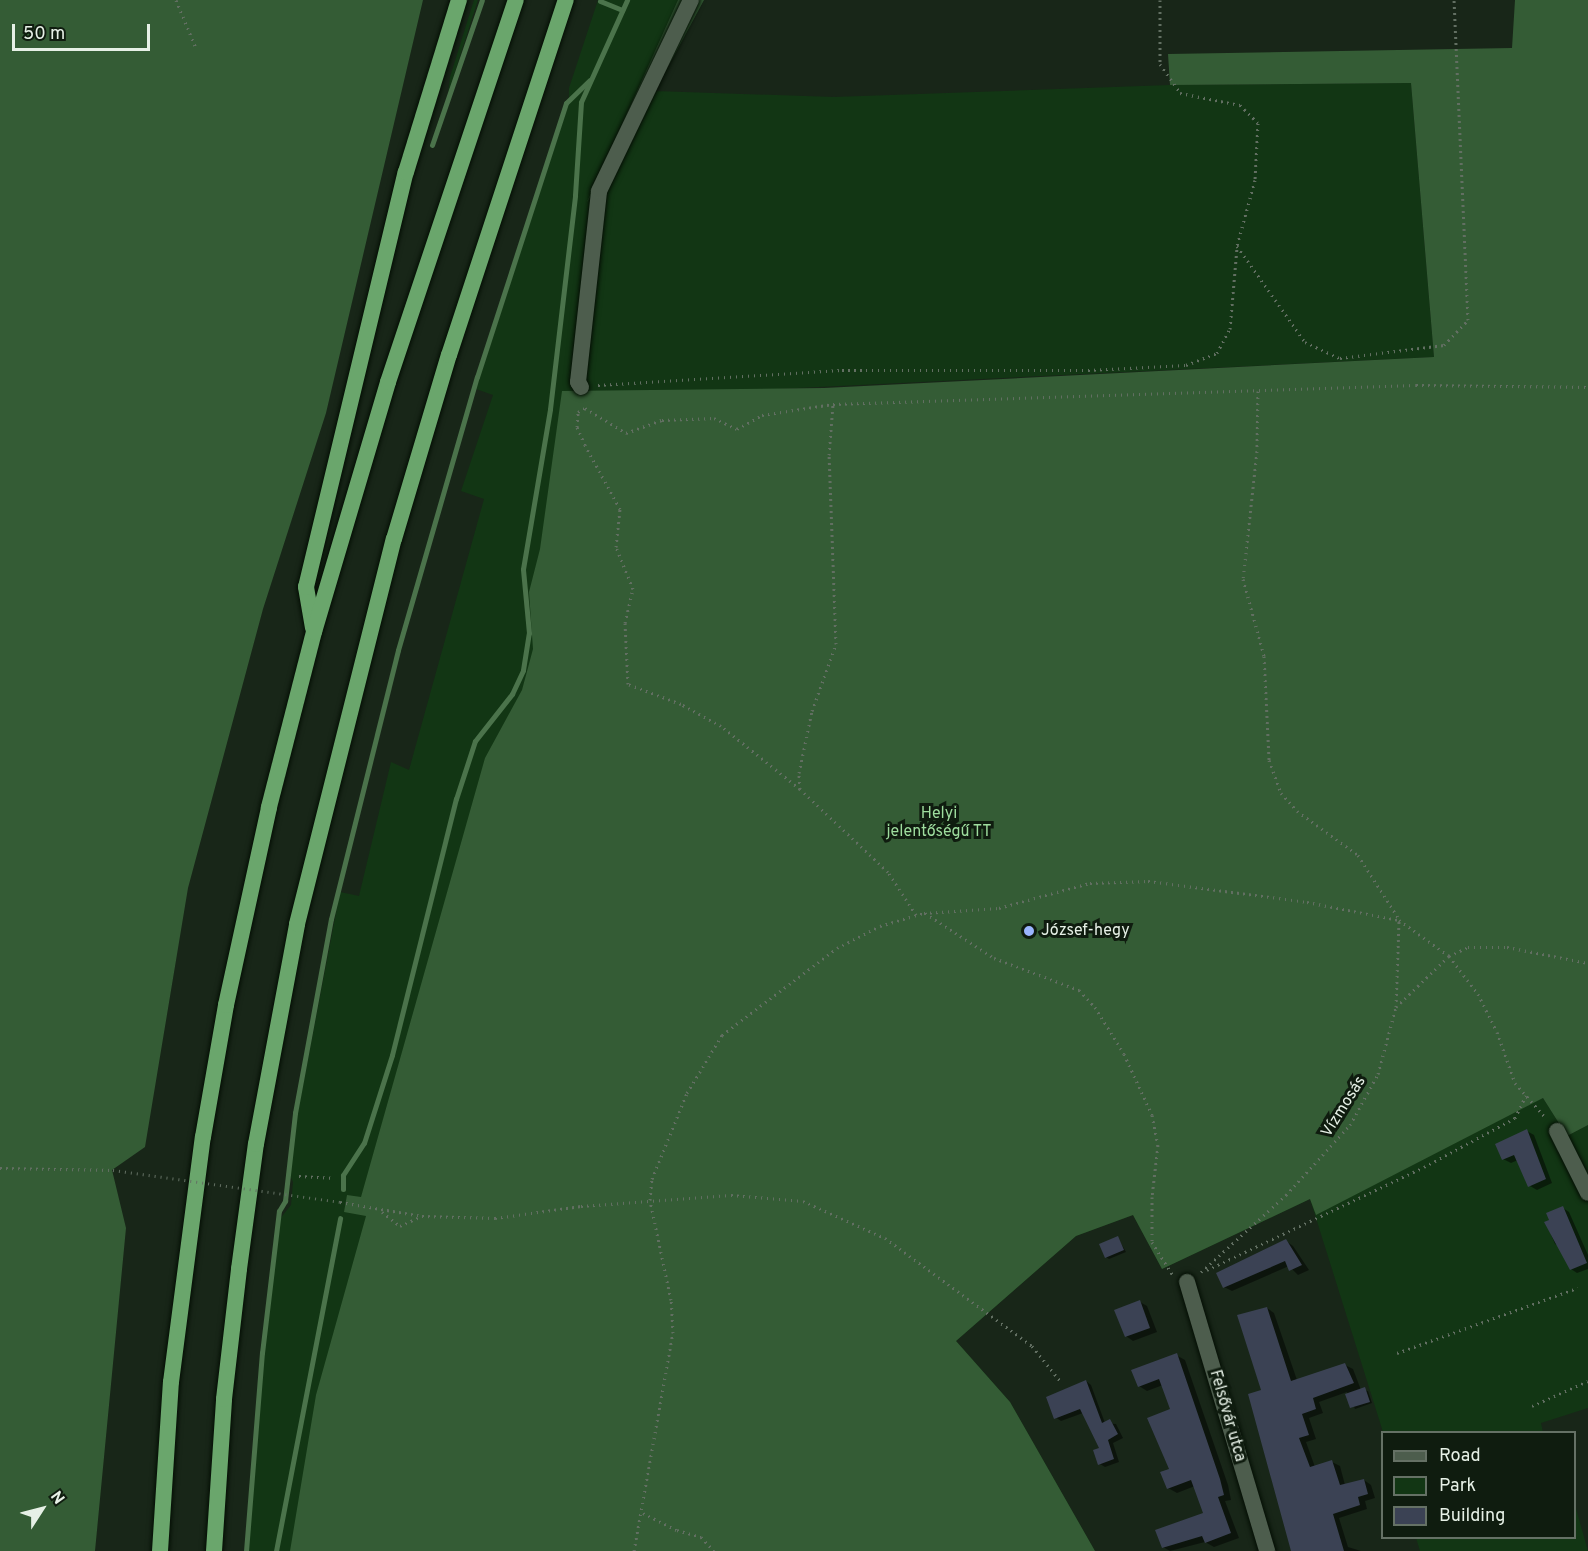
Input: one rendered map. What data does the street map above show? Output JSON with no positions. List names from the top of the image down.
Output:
{
  "streets": {
    "street": ["Felsővár utca"],
    "path": ["Vízmosás"]
  },
  "crossings": [
    ["Vízmosás", "Felsővár utca"]
  ],
  "parks": ["Helyi jelentőségű TT"],
  "places": ["József-hegy"],
  "legend": ["Road", "Park", "Building"],
  "scale_bar": "50 m",
  "north": "top right"
}
